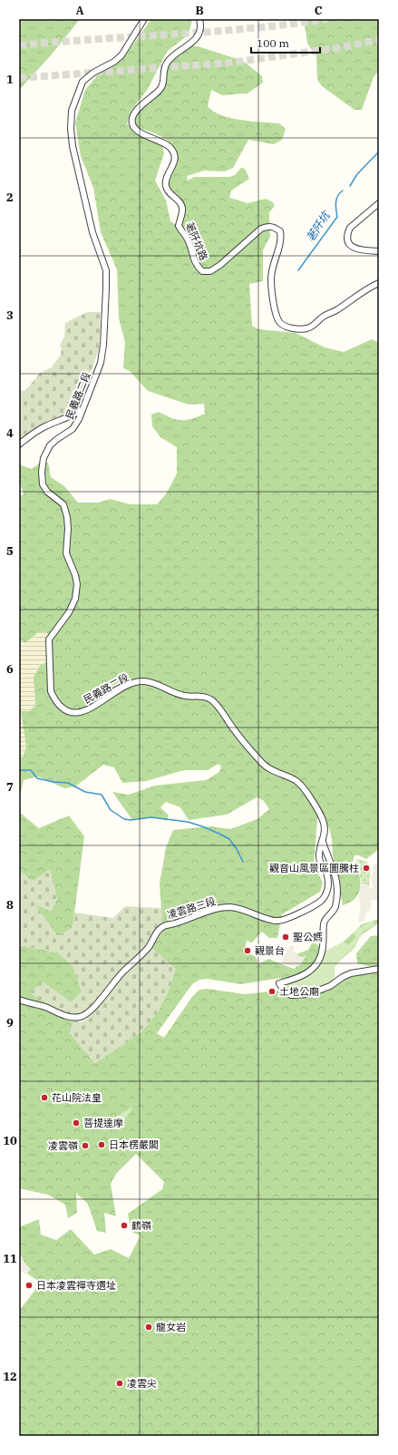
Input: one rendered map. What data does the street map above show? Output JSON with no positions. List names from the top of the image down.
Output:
{
  "streets": {
    "street": ["荖阡坑路", "民義路二段", "凌雲路三段"]
  },
  "crossings": [
    ["民義路二段", "凌雲路三段"]
  ],
  "water": ["荖阡坑"],
  "places": [
    "觀音山風景區圖騰柱",
    "聖公媽",
    "觀景台",
    "土地公廟",
    "花山院法皇",
    "菩提達摩",
    "日本楞嚴閣",
    "凌雲嶺",
    "鶴嶺",
    "日本凌雲禪寺遺址",
    "龍女岩",
    "凌雲尖"
  ],
  "scale_bar": "100 m",
  "grid": {
    "columns": ["A", "B", "C"],
    "rows": [
      "1",
      "2",
      "3",
      "4",
      "5",
      "6",
      "7",
      "8",
      "9",
      "10",
      "11",
      "12"
    ]
  }
}
